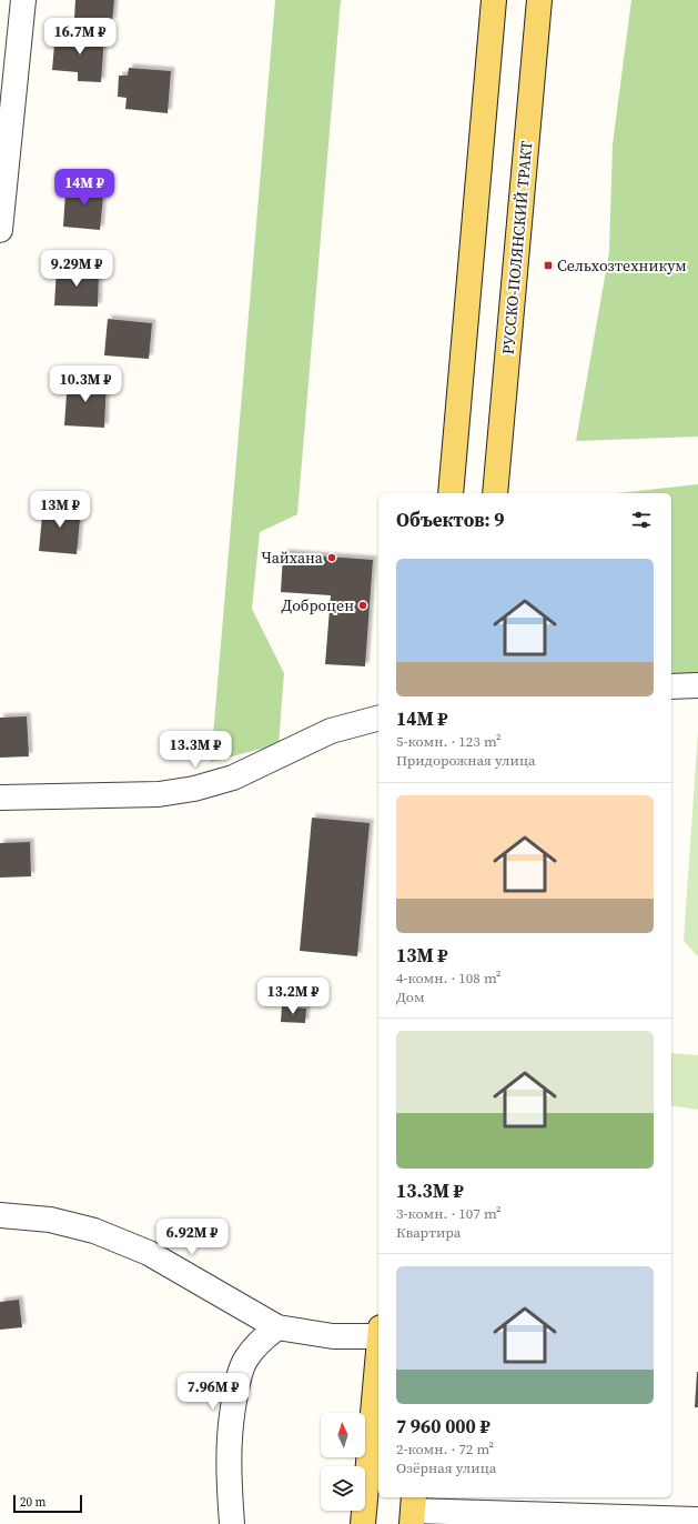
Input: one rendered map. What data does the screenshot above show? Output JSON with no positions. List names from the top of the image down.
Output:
{
  "streets": {
    "main road": ["РУССКО-ПОЛЯНСКИЙ ТРАКТ"]
  },
  "places": {
    "transit": ["Сельхозтехникум"],
    "other": ["Чайхана", "Доброцен"]
  },
  "scale_bar": "20 m",
  "north": "top",
  "page": {
    "price": [
      "16.7M ₽",
      "14M ₽",
      "9.29M ₽",
      "10.3M ₽",
      "13M ₽",
      "13.3M ₽",
      "13.2M ₽",
      "6.92M ₽",
      "7.96M ₽"
    ],
    "heading": "Объектов: 9",
    "list": [
      {
        "name": "14M ₽",
        "note": "5-комн. · 123 m² · Придорожная улица"
      },
      {
        "name": "13M ₽",
        "note": "4-комн. · 108 m² · Дом"
      },
      {
        "name": "13.3M ₽",
        "note": "3-комн. · 107 m² · Квартира"
      },
      {
        "name": "7 960 000 ₽",
        "note": "2-комн. · 72 m² · Озёрная улица"
      }
    ],
    "scale": "20 m"
  }
}
